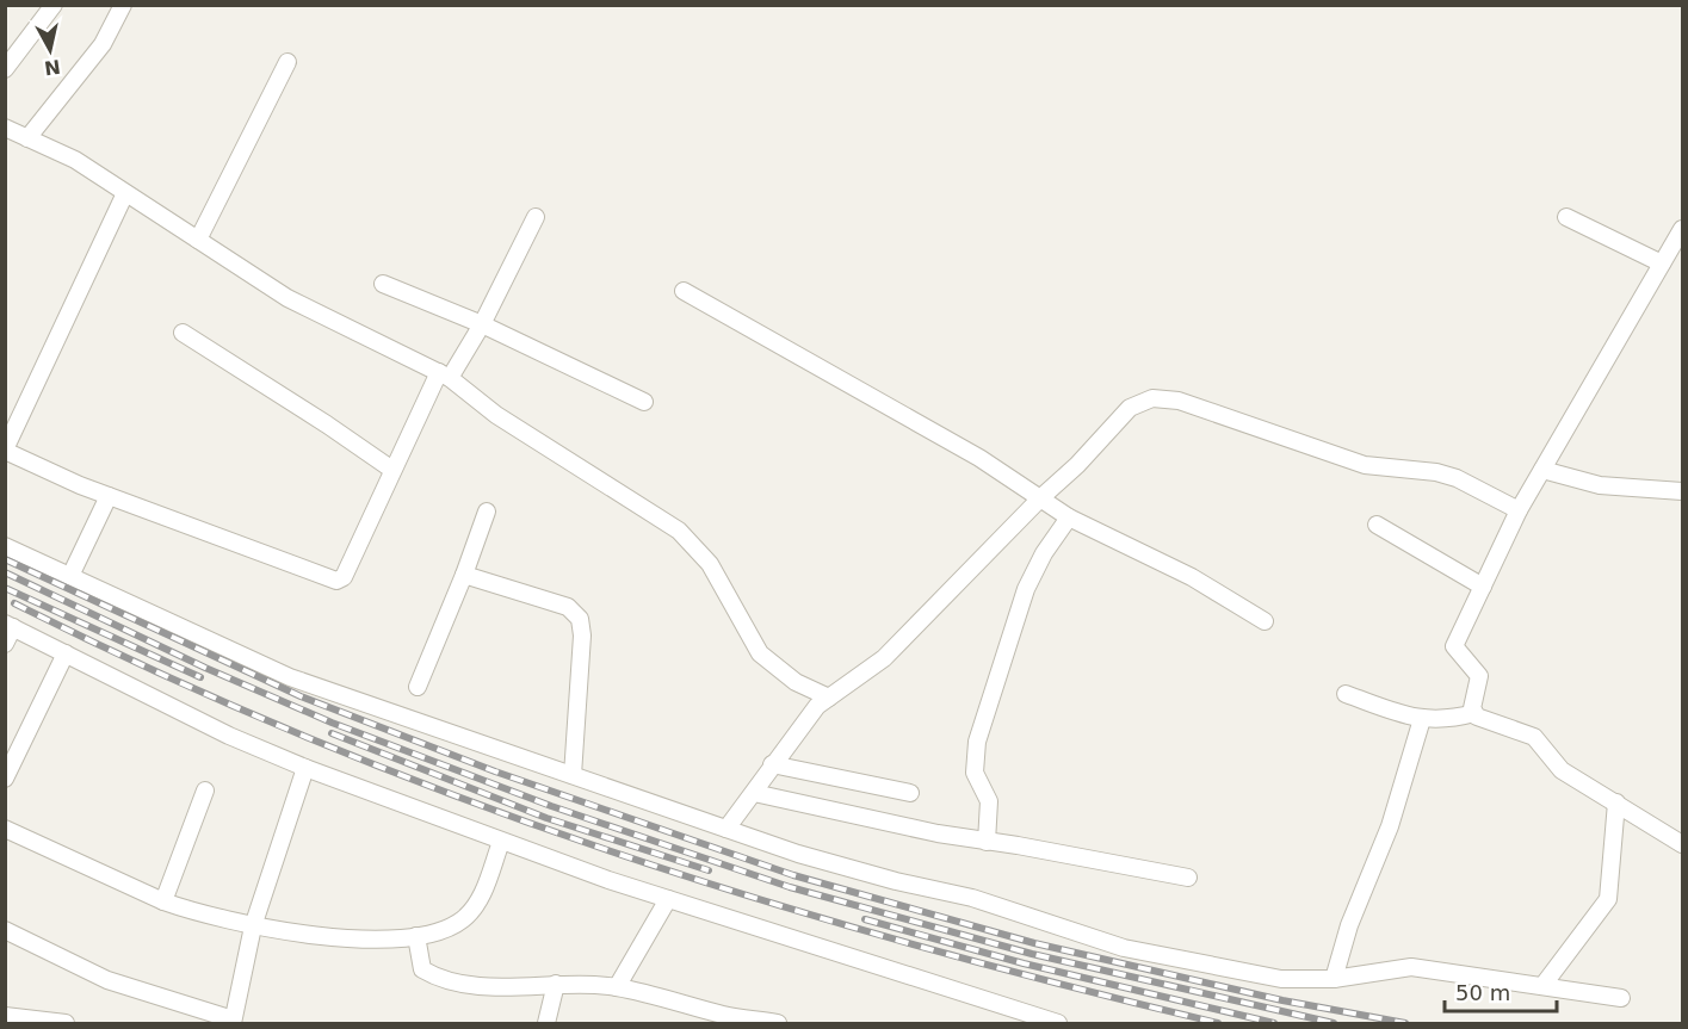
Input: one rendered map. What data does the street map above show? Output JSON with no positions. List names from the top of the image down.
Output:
{
  "scale_bar": "50 m",
  "north": "bottom"
}
